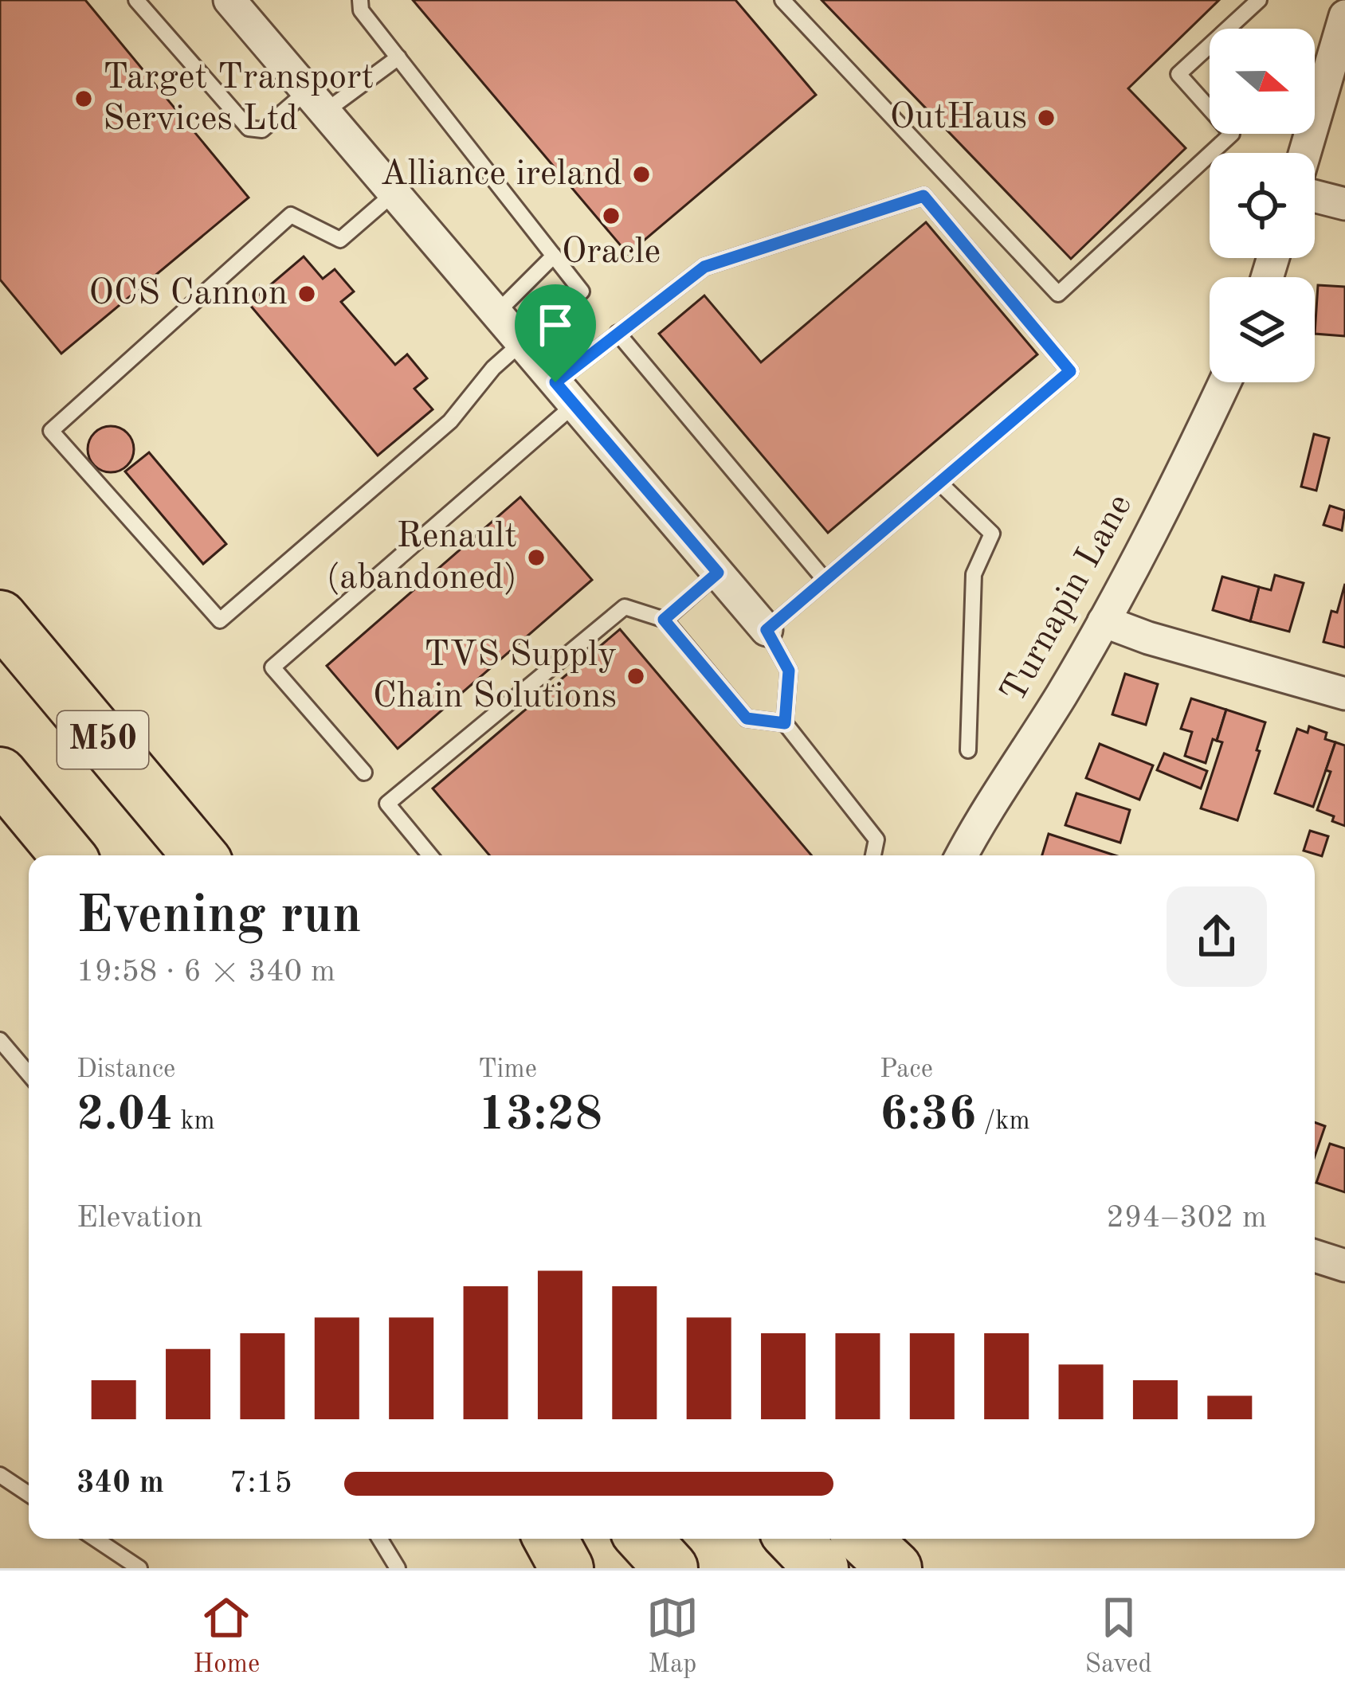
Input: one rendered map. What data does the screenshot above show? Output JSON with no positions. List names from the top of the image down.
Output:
{
  "streets": {
    "highway": ["M50"],
    "street": ["Turnapin Lane"]
  },
  "places": [
    "Target Transport Services Ltd",
    "OutHaus",
    "Alliance ireland",
    "Oracle",
    "OCS Cannon",
    "Renault (abandoned)",
    "TVS Supply Chain Solutions"
  ],
  "north": "right",
  "page": {
    "heading": ["Evening run", "19:58 · 6 × 340 m"],
    "stats": [
      ["Distance", "2.04 km"],
      ["Time", "13:28"],
      ["Pace", "6:36 /km"]
    ],
    "chart": ["Elevation", "294–302 m"],
    "list": [
      {
        "name": "340 m",
        "note": "7:15"
      }
    ],
    "tabs": ["Home", "Map", "Saved"]
  }
}
